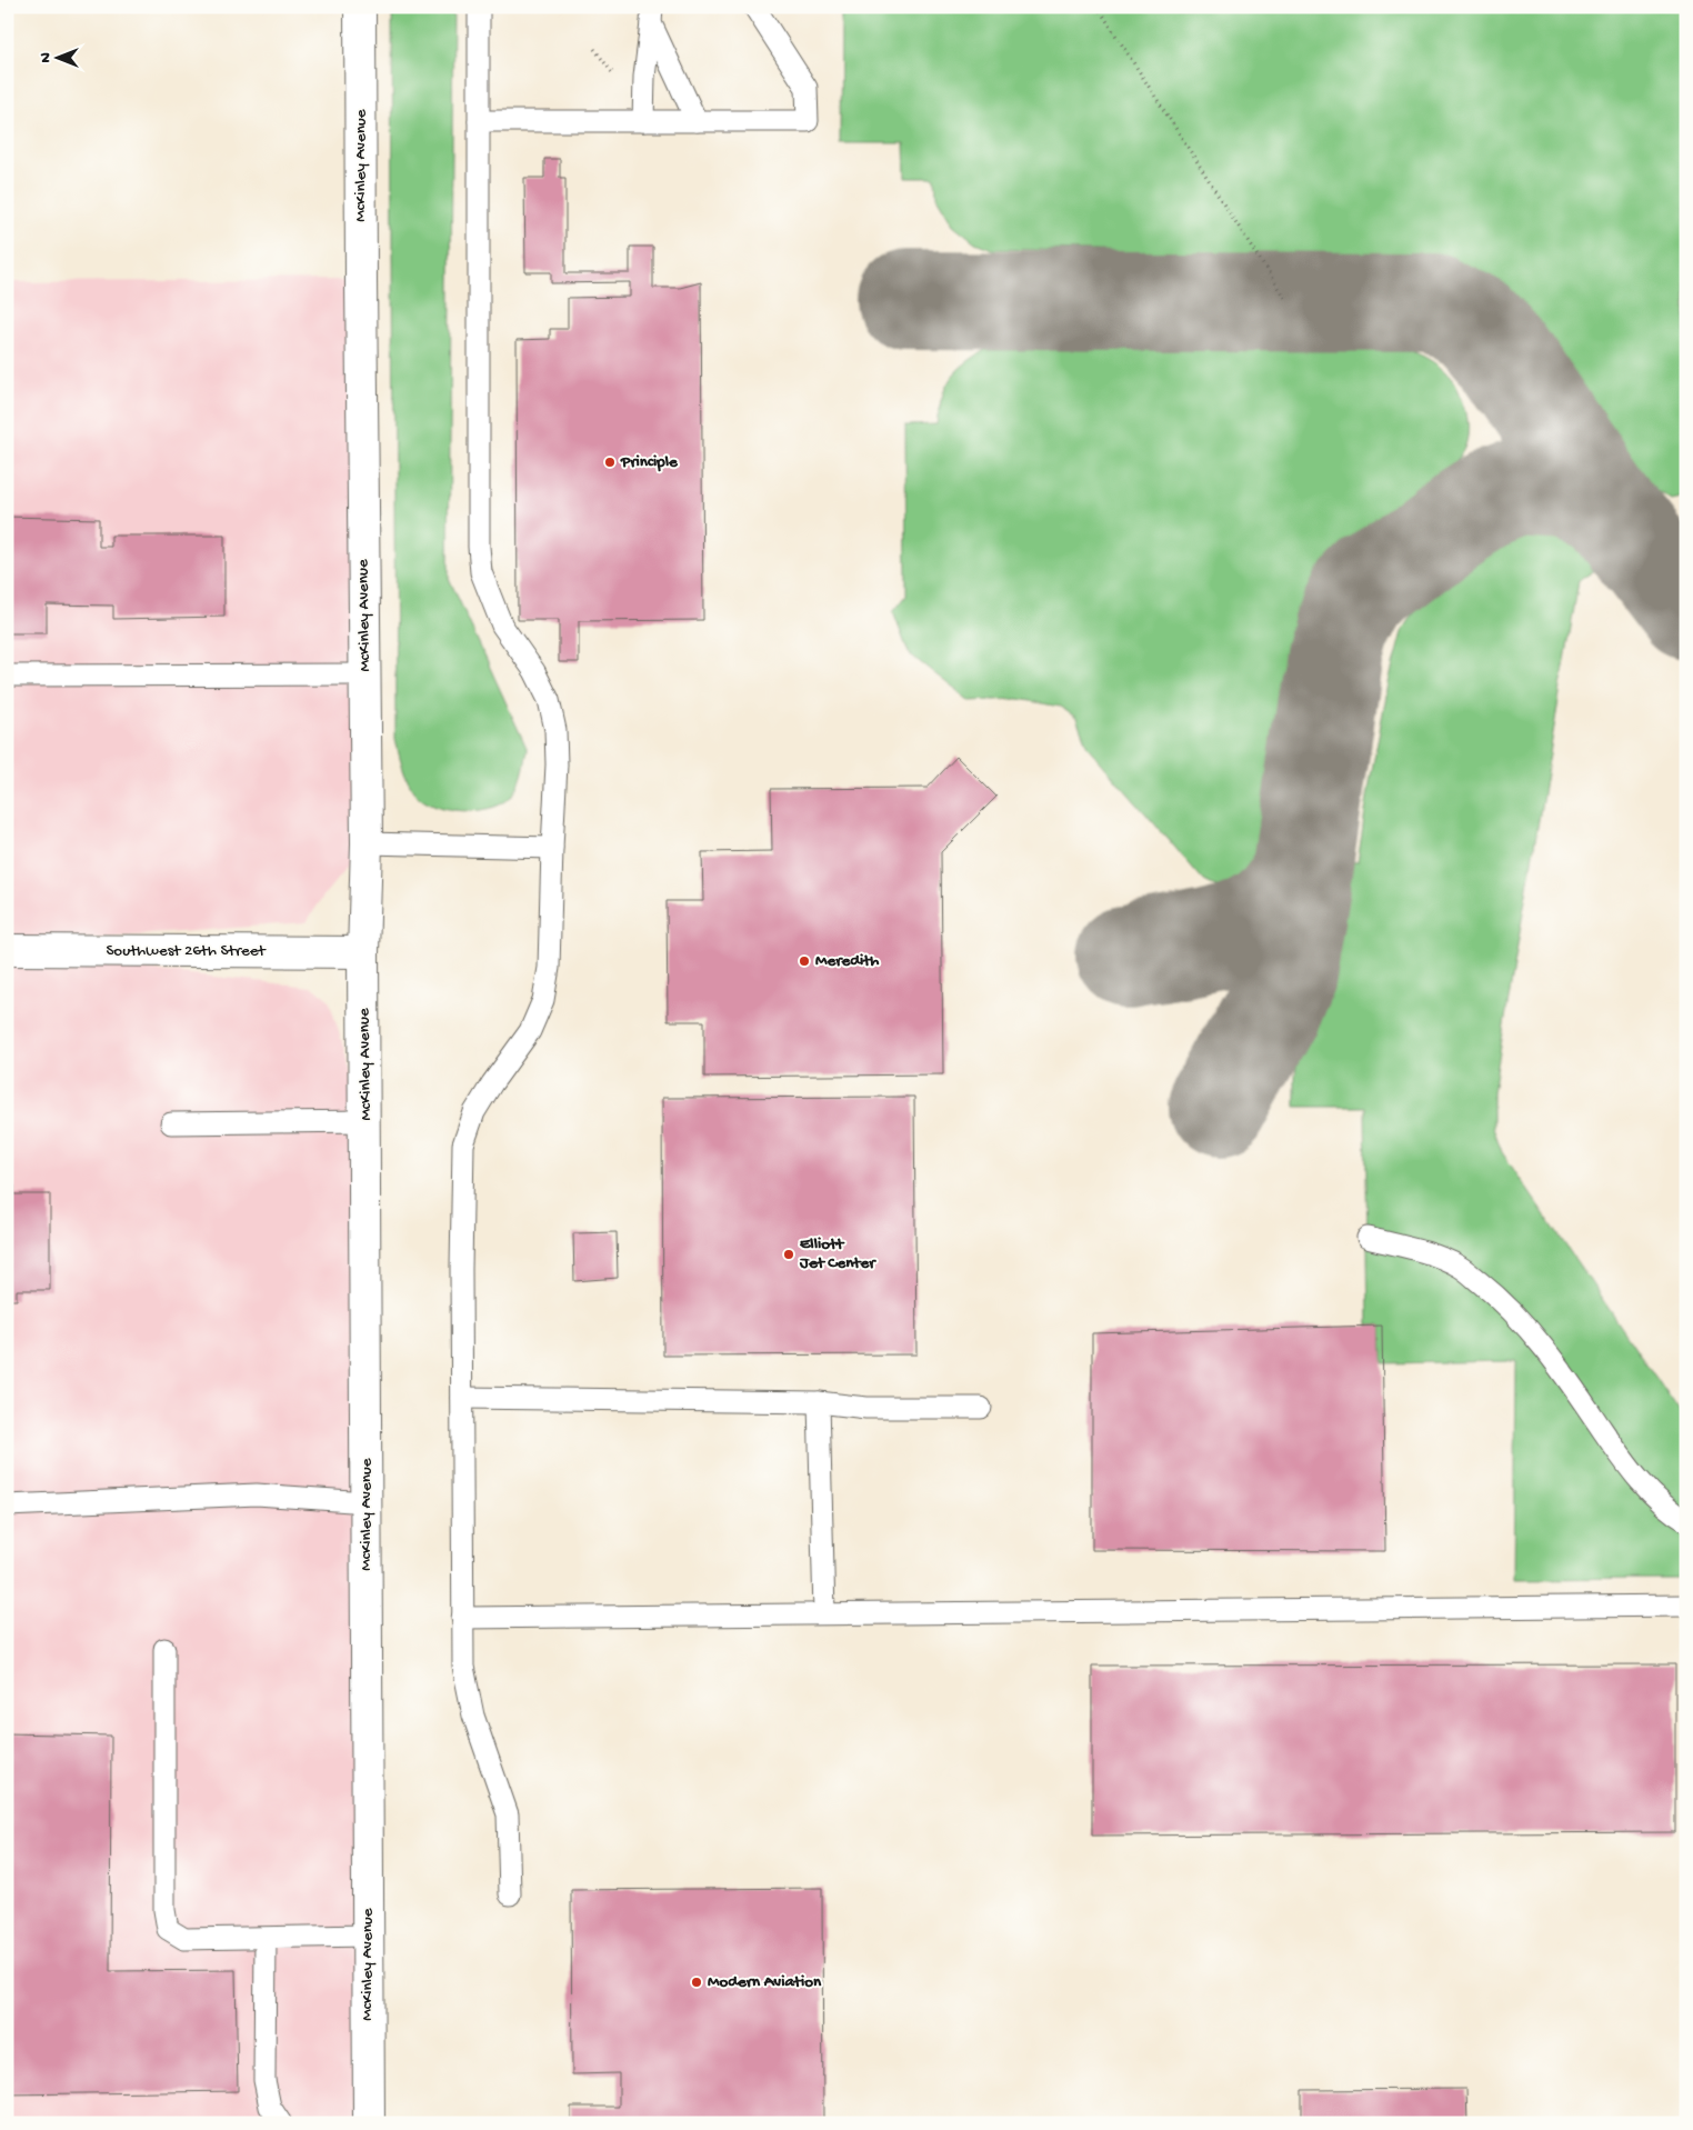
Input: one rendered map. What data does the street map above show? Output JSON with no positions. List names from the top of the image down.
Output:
{
  "streets": {
    "main road": ["McKinley Avenue", "Southwest 26th Street"]
  },
  "crossings": [
    ["McKinley Avenue", "Southwest 26th Street"]
  ],
  "places": [
    "Principle",
    "Meredith",
    "Elliott Jet Center",
    "Modern Aviation"
  ],
  "north": "left"
}
